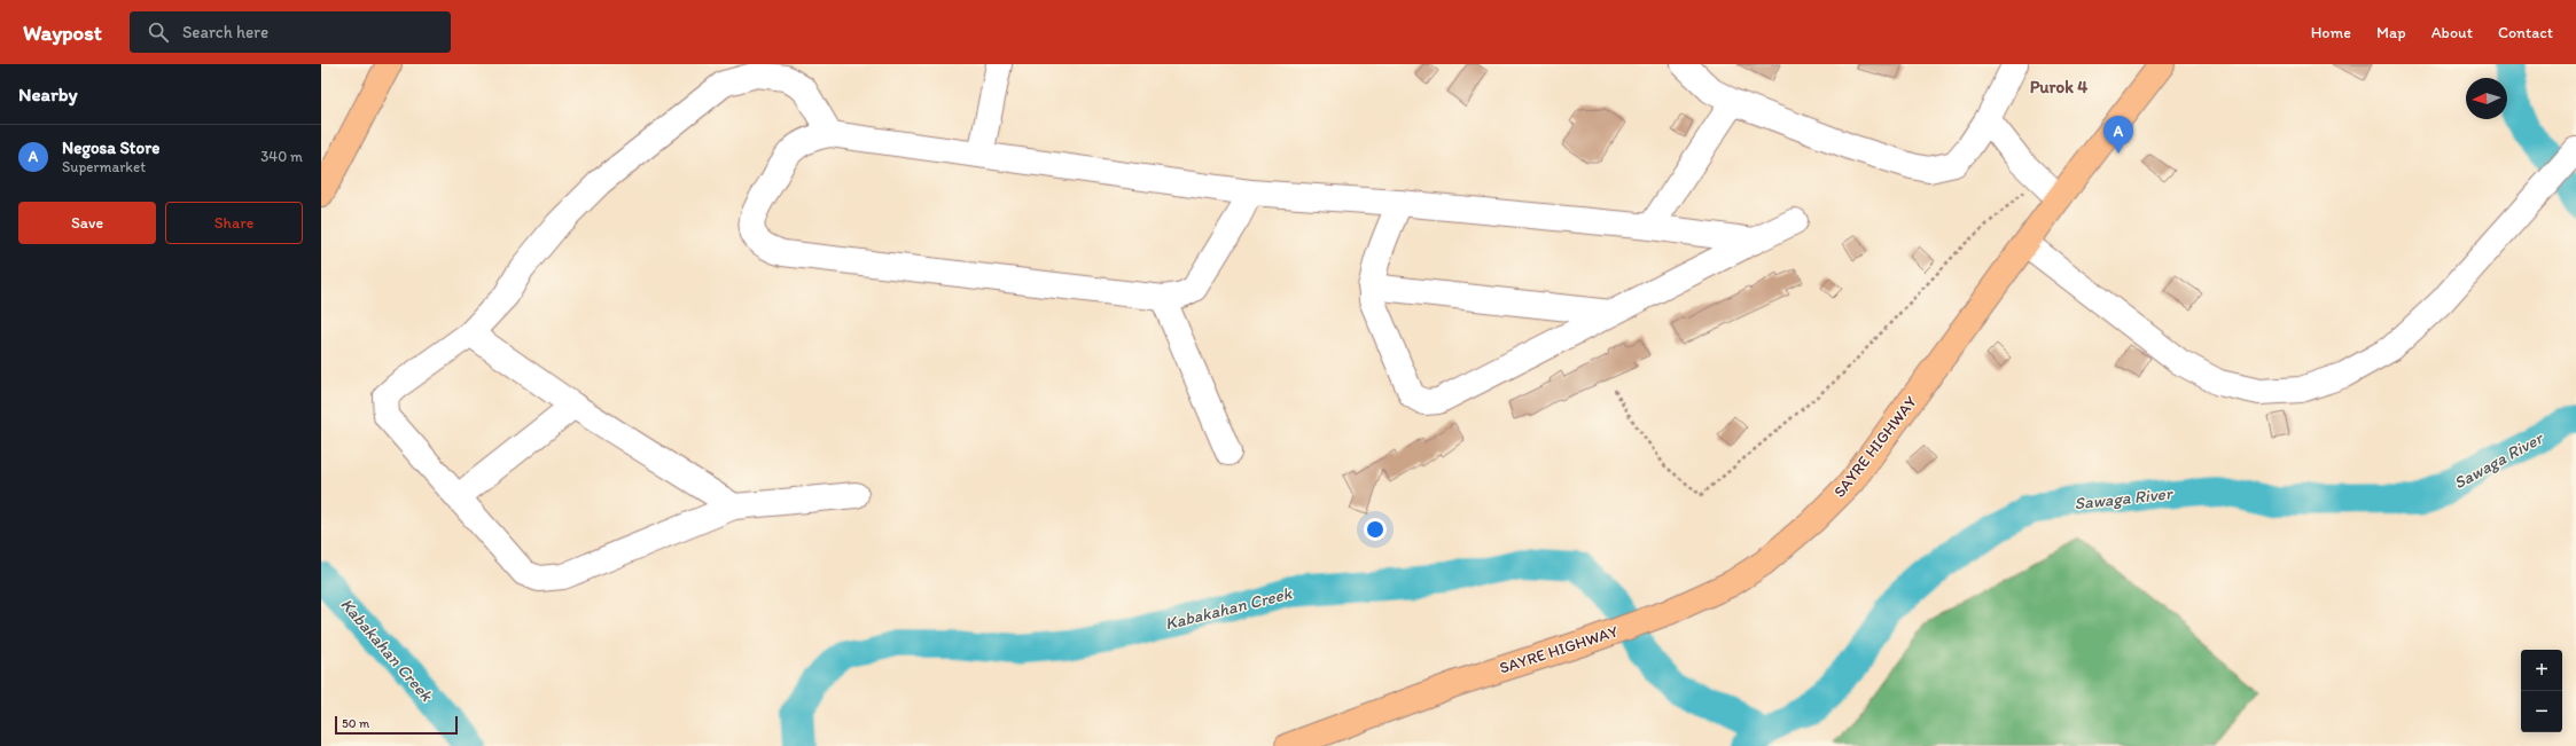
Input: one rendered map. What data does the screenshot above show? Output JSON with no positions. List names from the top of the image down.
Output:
{
  "streets": {
    "main road": ["SAYRE HIGHWAY"]
  },
  "districts": ["Purok 4"],
  "water": ["Sawaga River", "Kabakahan Creek"],
  "scale_bar": "50 m",
  "north": "left",
  "page": {
    "header": "Waypost",
    "search": "Search here",
    "nav": [
      "Home",
      "Map",
      "About",
      "Contact"
    ],
    "heading": "Nearby",
    "pins": "A",
    "list": [
      {
        "mark": "A",
        "name": "Negosa Store",
        "note": "Supermarket",
        "value": "340 m"
      }
    ],
    "buttons": ["Save", "Share"],
    "map_buttons": ["+", "−"],
    "scale": "50 m"
  }
}
